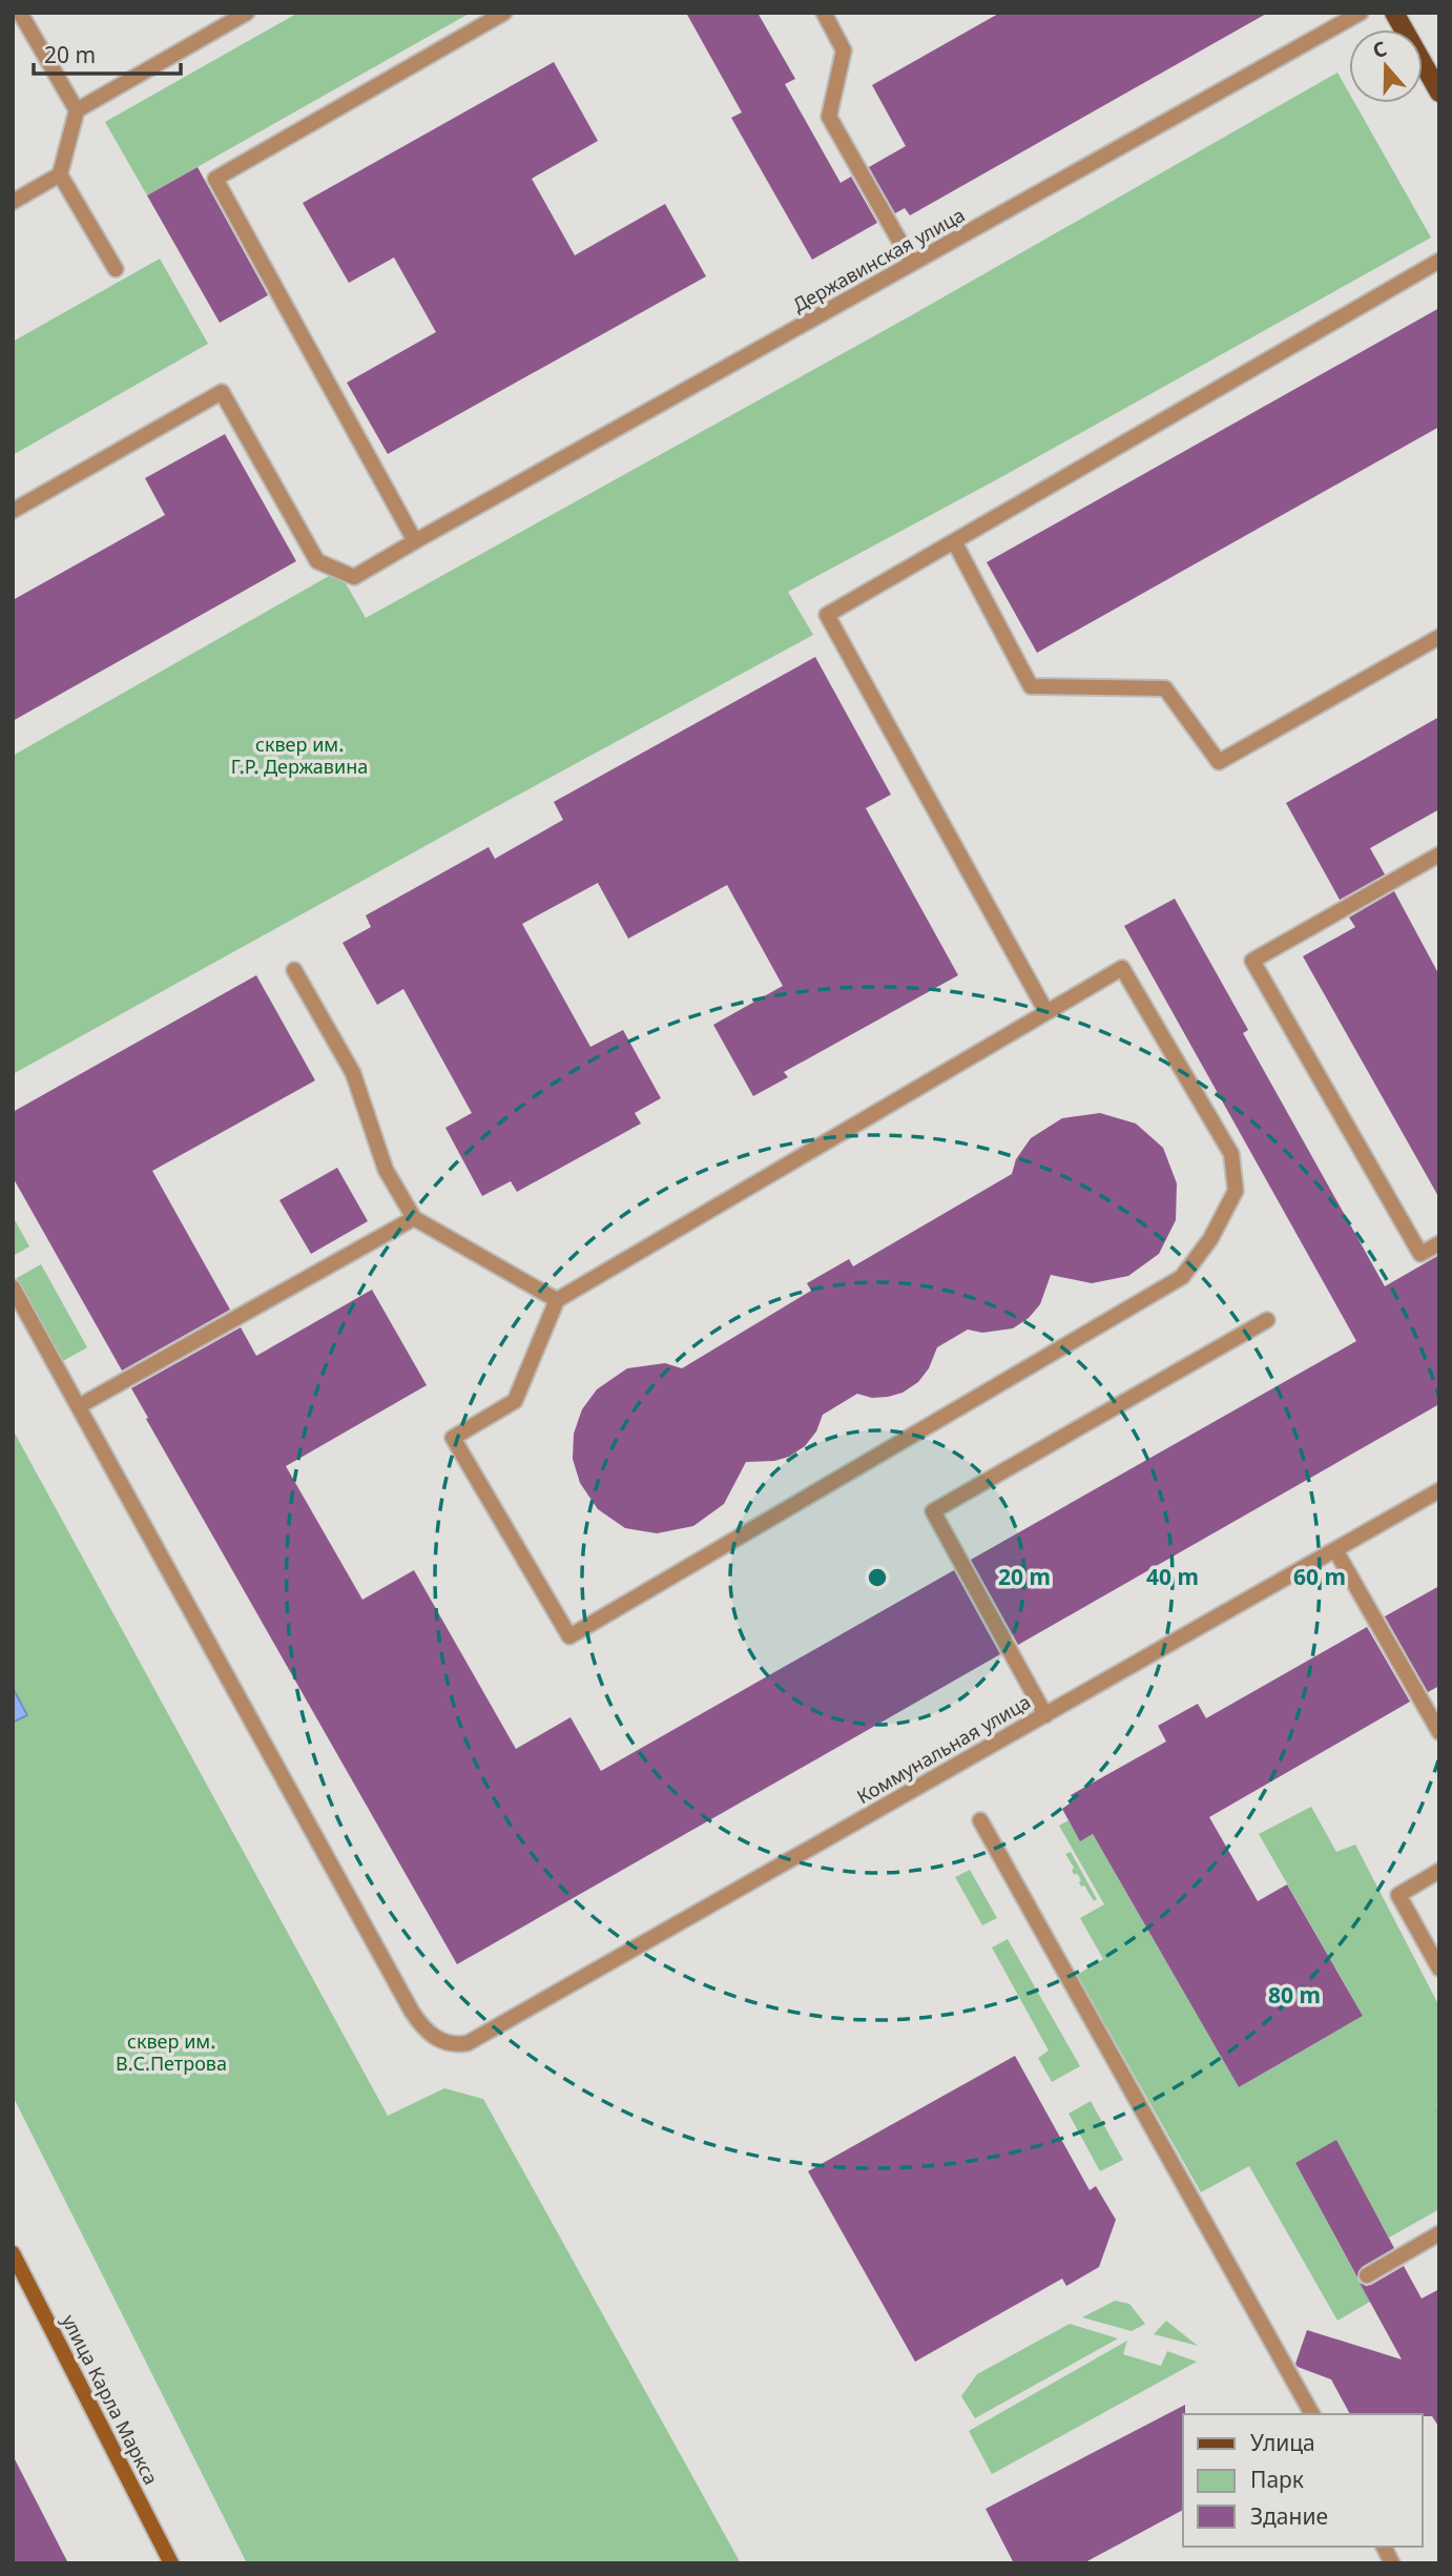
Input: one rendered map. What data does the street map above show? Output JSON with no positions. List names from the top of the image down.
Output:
{
  "streets": {
    "main road": ["улица Карла Маркса"],
    "street": ["Державинская улица", "Коммунальная улица"]
  },
  "parks": ["сквер им. Г.Р. Державина", "сквер им. В.С.Петрова"],
  "legend": ["Улица", "Парк", "Здание"],
  "scale_bar": "20 m",
  "north": "top",
  "rings": [
    "20 m",
    "40 m",
    "60 m",
    "80 m"
  ]
}
